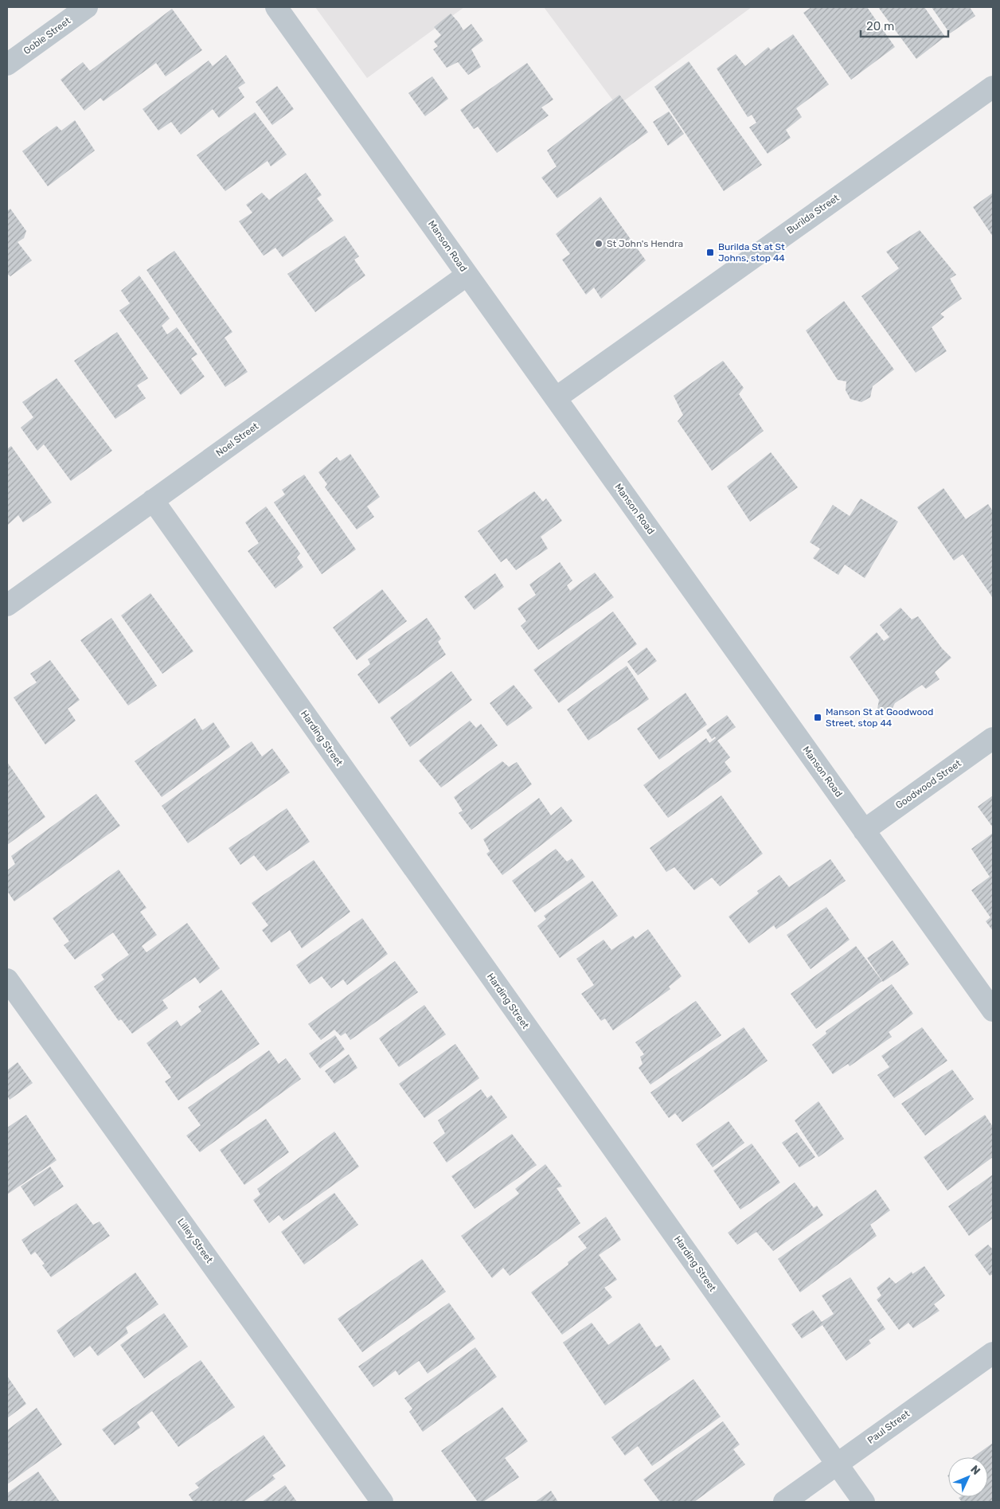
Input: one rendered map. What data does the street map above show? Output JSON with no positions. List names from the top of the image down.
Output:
{
  "streets": {
    "street": [
      "Goble Street",
      "Burilda Street",
      "Manson Road",
      "Noel Street",
      "Harding Street",
      "Goodwood Street",
      "Lilley Street",
      "Paul Street"
    ]
  },
  "crossings": [
    ["Burilda Street", "Manson Road"],
    ["Manson Road", "Noel Street"],
    ["Manson Road", "Goodwood Street"],
    ["Noel Street", "Harding Street"],
    ["Harding Street", "Paul Street"]
  ],
  "places": {
    "other": ["St John's Hendra"],
    "transit": ["Burilda St at St Johns, stop 44", "Manson St at Goodwood Street, stop 44"]
  },
  "scale_bar": "20 m",
  "north": "top right"
}
